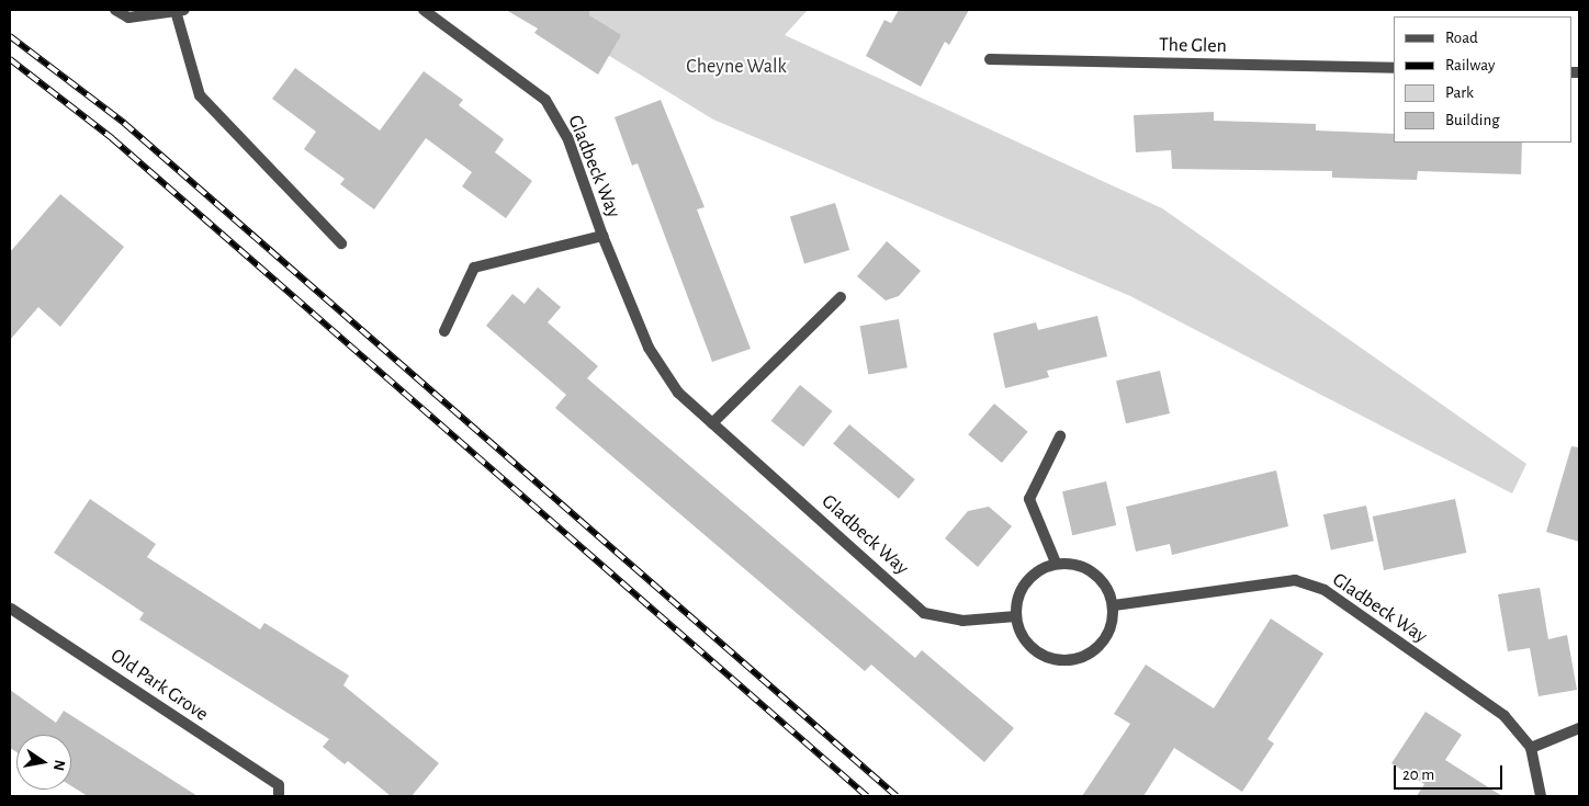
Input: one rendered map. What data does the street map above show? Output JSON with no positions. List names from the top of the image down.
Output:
{
  "streets": {
    "street": ["The Glen", "Gladbeck Way", "Old Park Grove"]
  },
  "parks": ["Cheyne Walk"],
  "legend": [
    "Road",
    "Railway",
    "Park",
    "Building"
  ],
  "scale_bar": "20 m",
  "north": "right"
}
